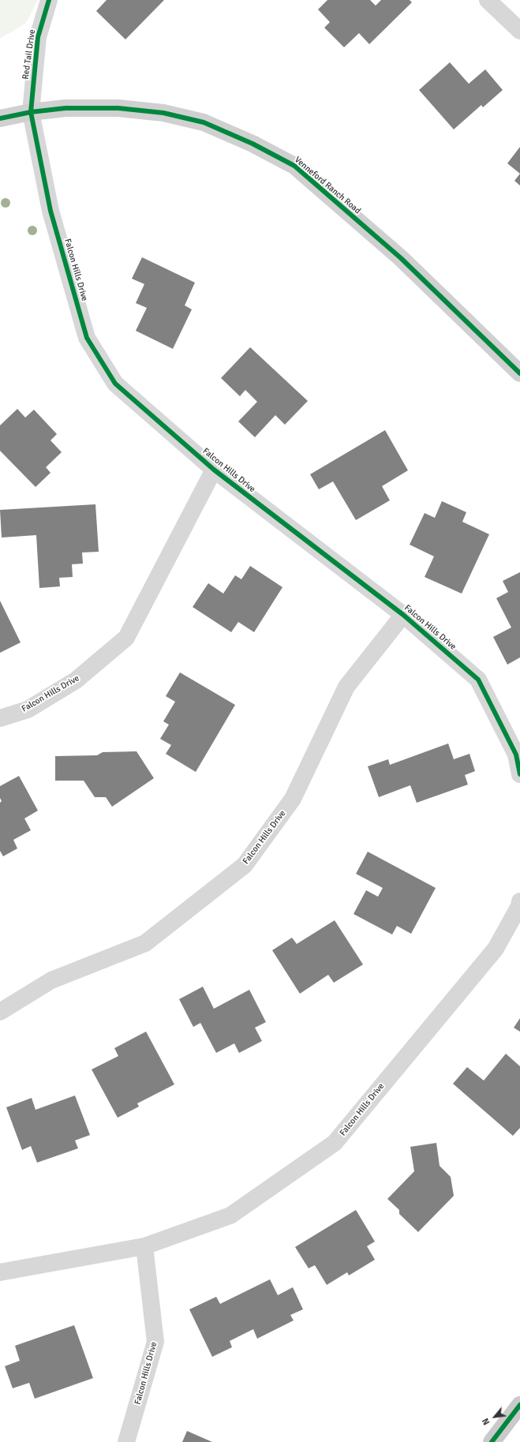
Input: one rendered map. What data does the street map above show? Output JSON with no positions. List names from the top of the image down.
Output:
{
  "streets": {
    "street": ["Red Tail Drive", "Venneford Ranch Road", "Falcon Hills Drive"]
  },
  "crossings": [
    ["Red Tail Drive", "Venneford Ranch Road"],
    ["Red Tail Drive", "Falcon Hills Drive"],
    ["Venneford Ranch Road", "Falcon Hills Drive"]
  ],
  "north": "bottom left"
}
